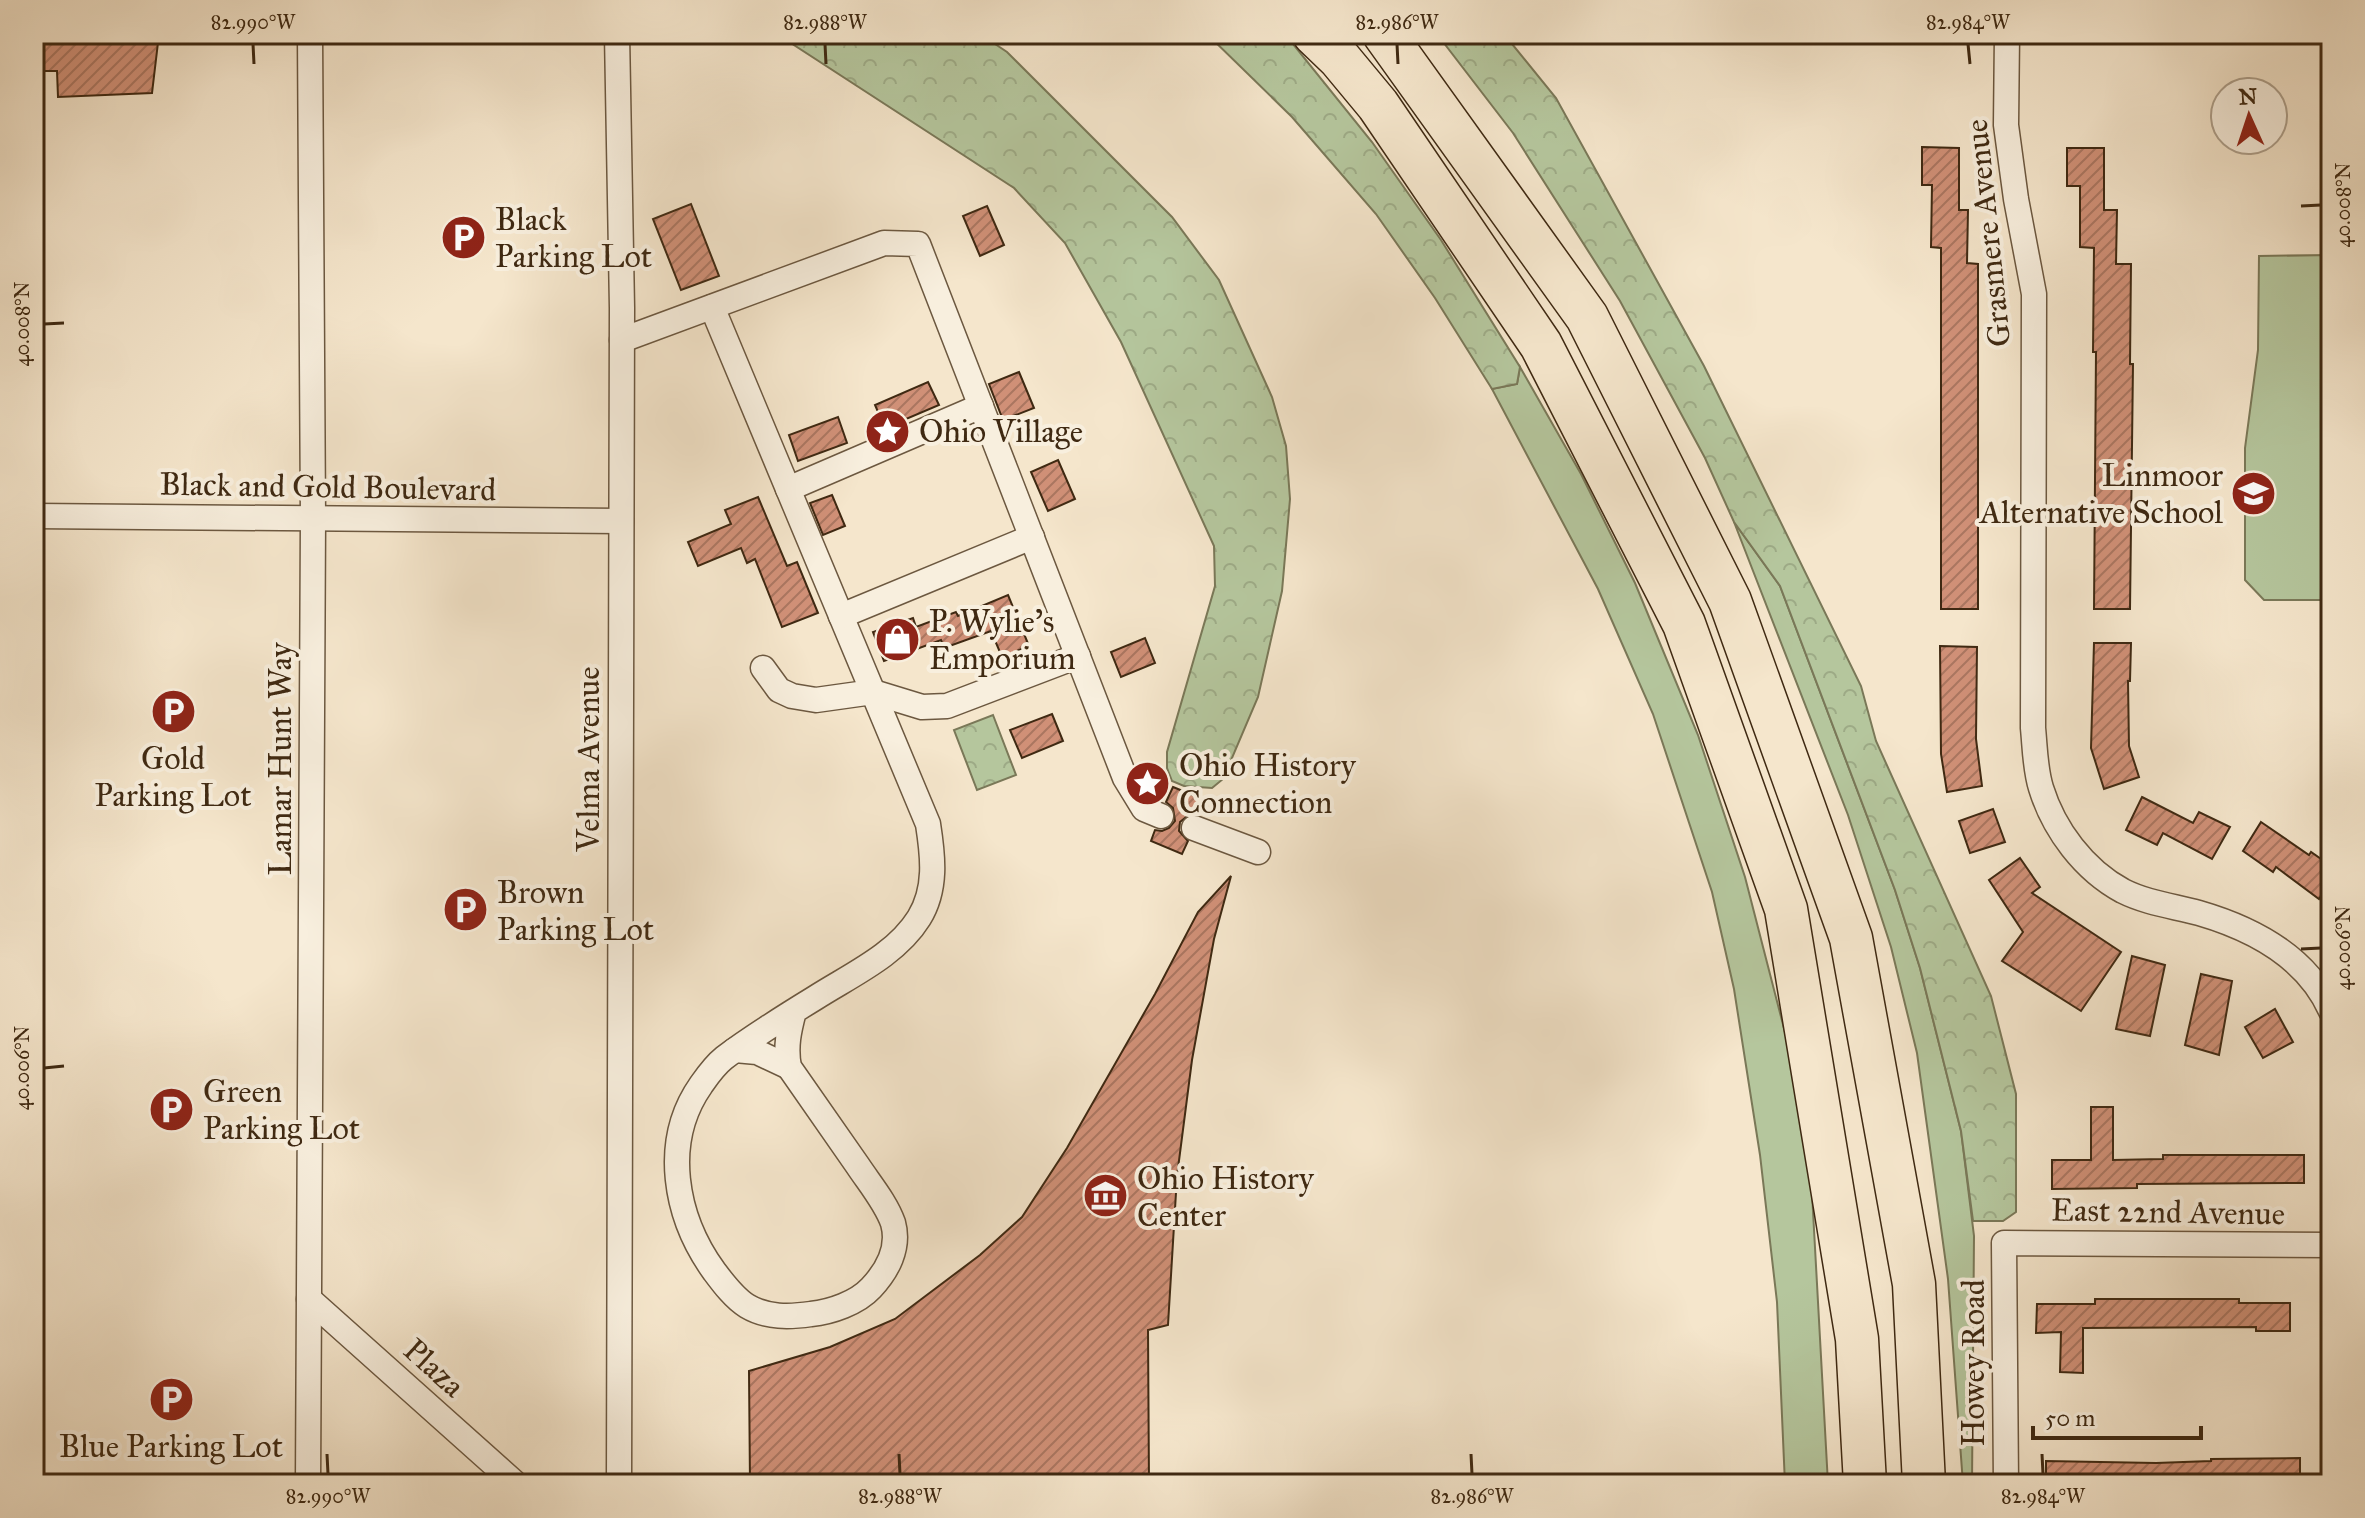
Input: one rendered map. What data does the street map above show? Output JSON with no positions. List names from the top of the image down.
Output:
{
  "streets": {
    "street": [
      "Grasmere Avenue",
      "Black and Gold Boulevard",
      "Lamar Hunt Way",
      "Velma Avenue",
      "East 22nd Avenue",
      "Howey Road",
      "Plaza"
    ]
  },
  "crossings": [
    ["Black and Gold Boulevard", "Lamar Hunt Way"],
    ["Black and Gold Boulevard", "Velma Avenue"],
    ["Lamar Hunt Way", "Plaza"],
    ["East 22nd Avenue", "Howey Road"]
  ],
  "places": {
    "parking": [
      "Black Parking Lot",
      "Gold Parking Lot",
      "Brown Parking Lot",
      "Green Parking Lot",
      "Blue Parking Lot"
    ],
    "place": ["Ohio Village", "Ohio History Connection"],
    "school or university": ["Linmoor Alternative School"],
    "shop": ["P. Wylie's Emporium"],
    "museum": ["Ohio History Center"]
  },
  "scale_bar": "50 m",
  "north": "top",
  "coordinates": [
    "82.990°W",
    "82.988°W",
    "82.986°W",
    "82.984°W",
    "40.008°N",
    "40.006°N"
  ]
}
